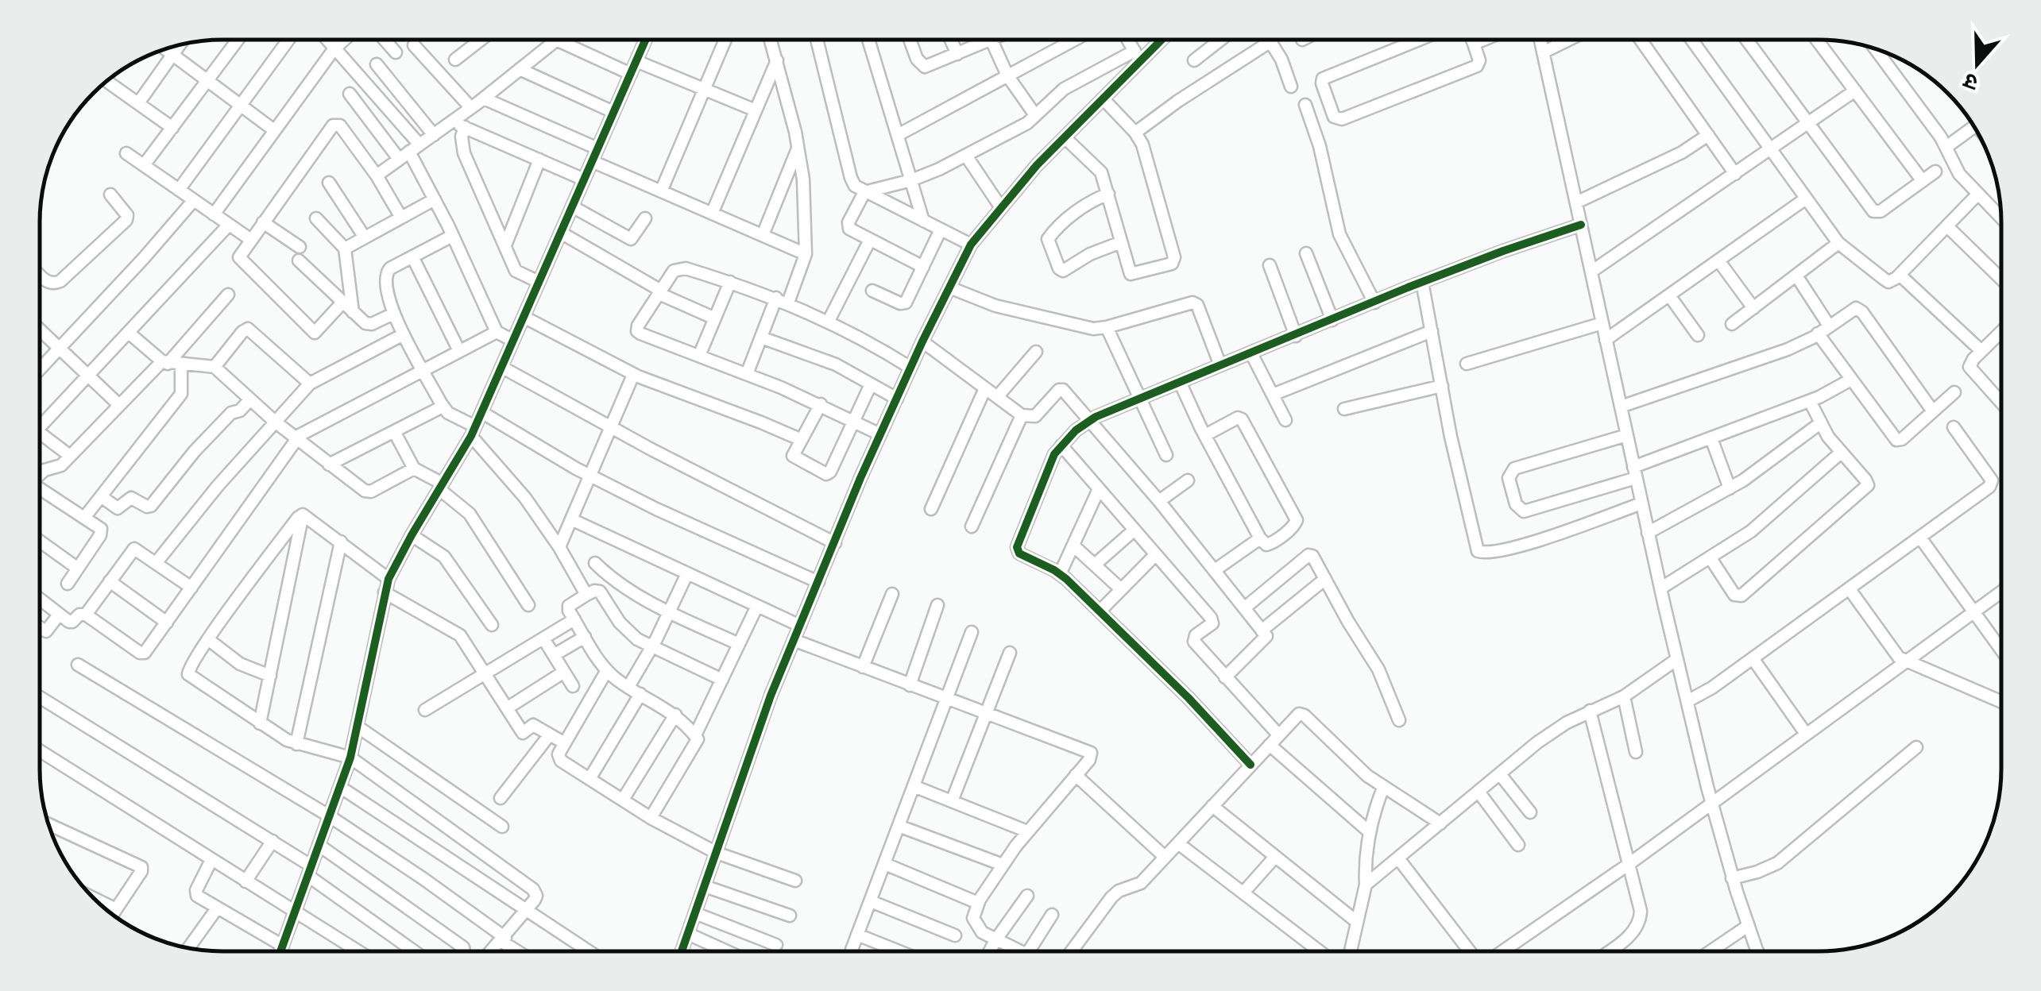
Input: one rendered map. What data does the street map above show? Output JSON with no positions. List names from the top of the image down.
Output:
{
  "north": "bottom"
}
